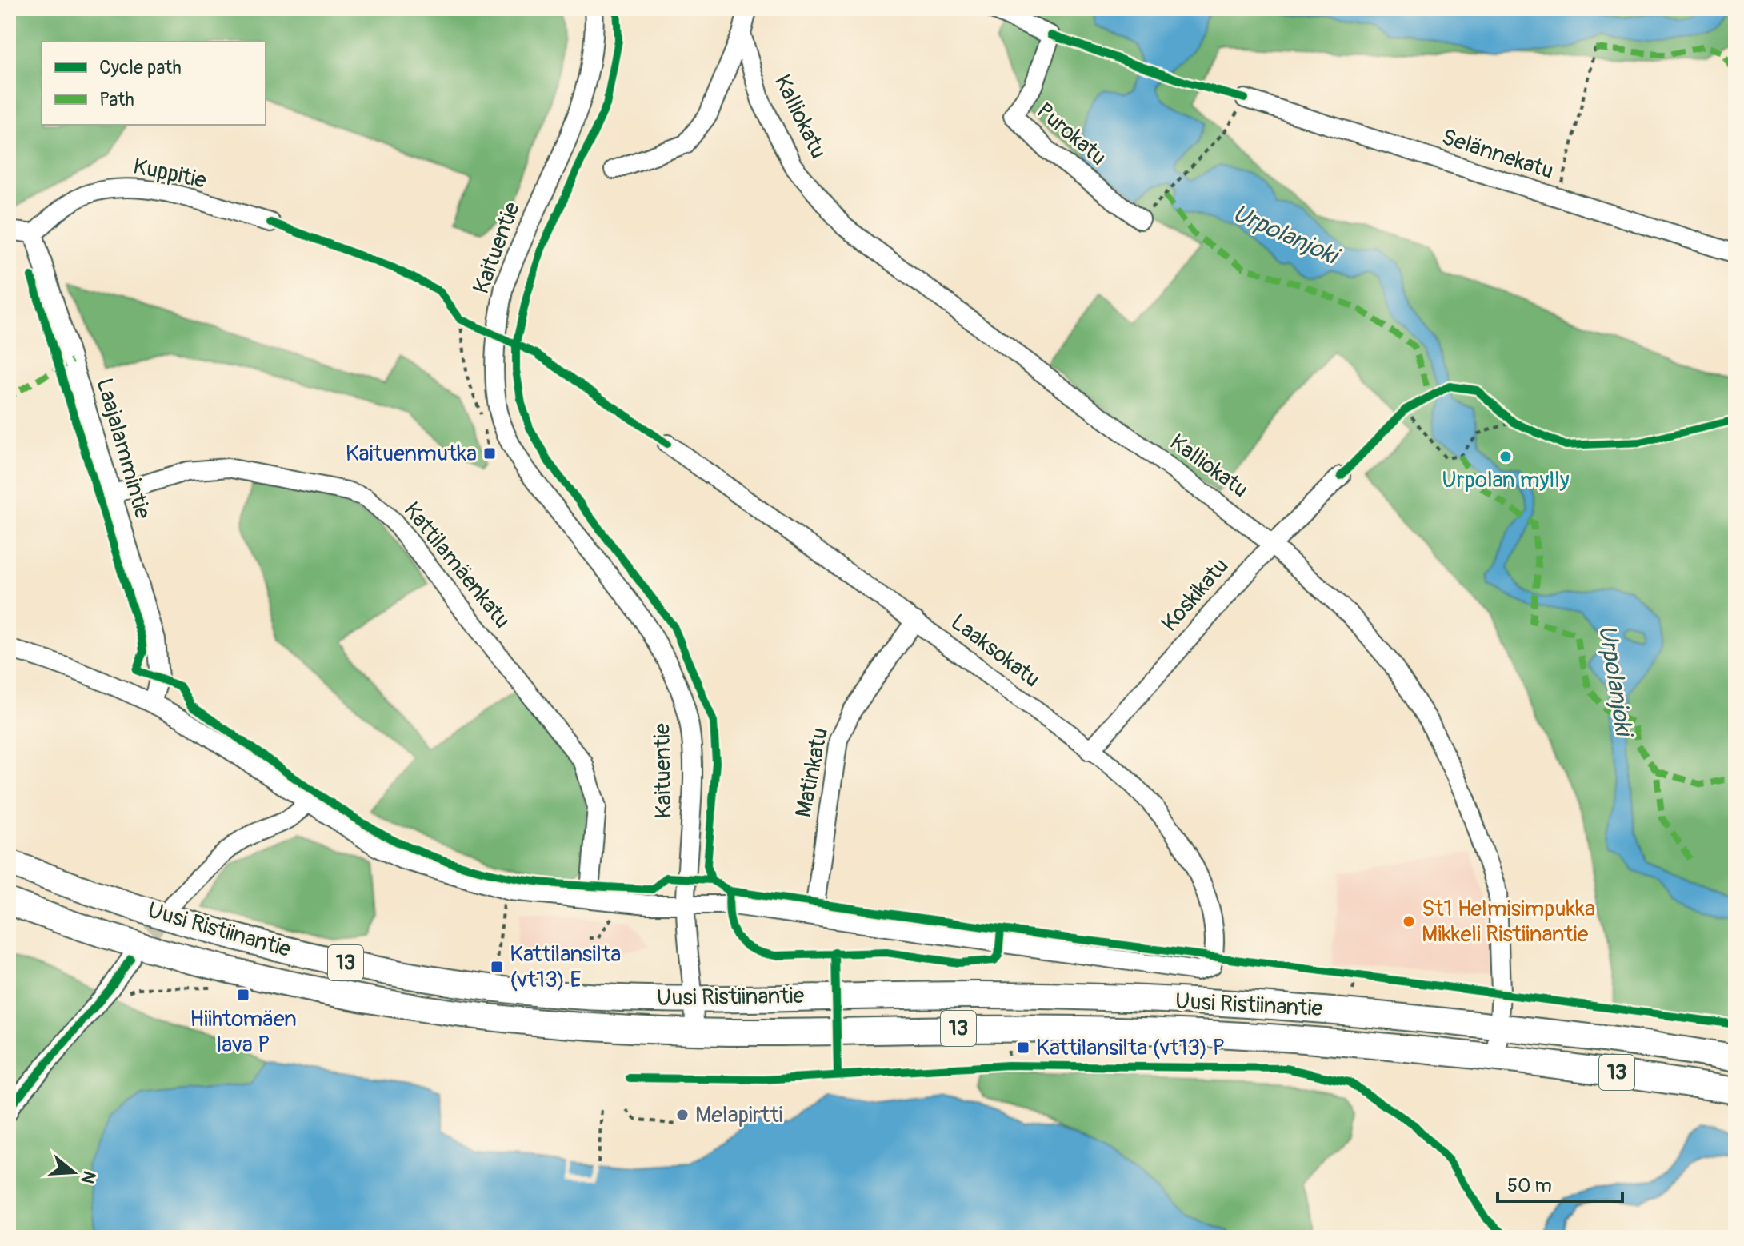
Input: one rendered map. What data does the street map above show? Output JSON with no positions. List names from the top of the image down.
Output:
{
  "streets": {
    "highway": ["Uusi Ristiinantie", "13"],
    "street": [
      "Kalliokatu",
      "Purokatu",
      "Selännekatu",
      "Kuppitie",
      "Kaituentie",
      "Laajalammintie",
      "Kattilamäenkatu",
      "Koskikatu",
      "Laaksokatu",
      "Matinkatu"
    ]
  },
  "crossings": [
    ["Kalliokatu", "Koskikatu"],
    ["Kalliokatu", "Uusi Ristiinantie"],
    ["Kuppitie", "Laajalammintie"],
    ["Kaituentie", "Uusi Ristiinantie"],
    ["Laajalammintie", "Kattilamäenkatu"],
    ["Koskikatu", "Laaksokatu"],
    ["Laaksokatu", "Matinkatu"]
  ],
  "water": ["Urpolanjoki"],
  "places": {
    "transit": [
      "Kaituenmutka",
      "Kattilansilta (vt13) E",
      "Hiihtomäen lava P",
      "Kattilansilta (vt13) P"
    ],
    "other": ["Urpolan mylly", "St1 Helmisimpukka Mikkeli Ristiinantie", "Melapirtti"]
  },
  "legend": ["Cycle path", "Path"],
  "scale_bar": "50 m",
  "north": "right"
}
